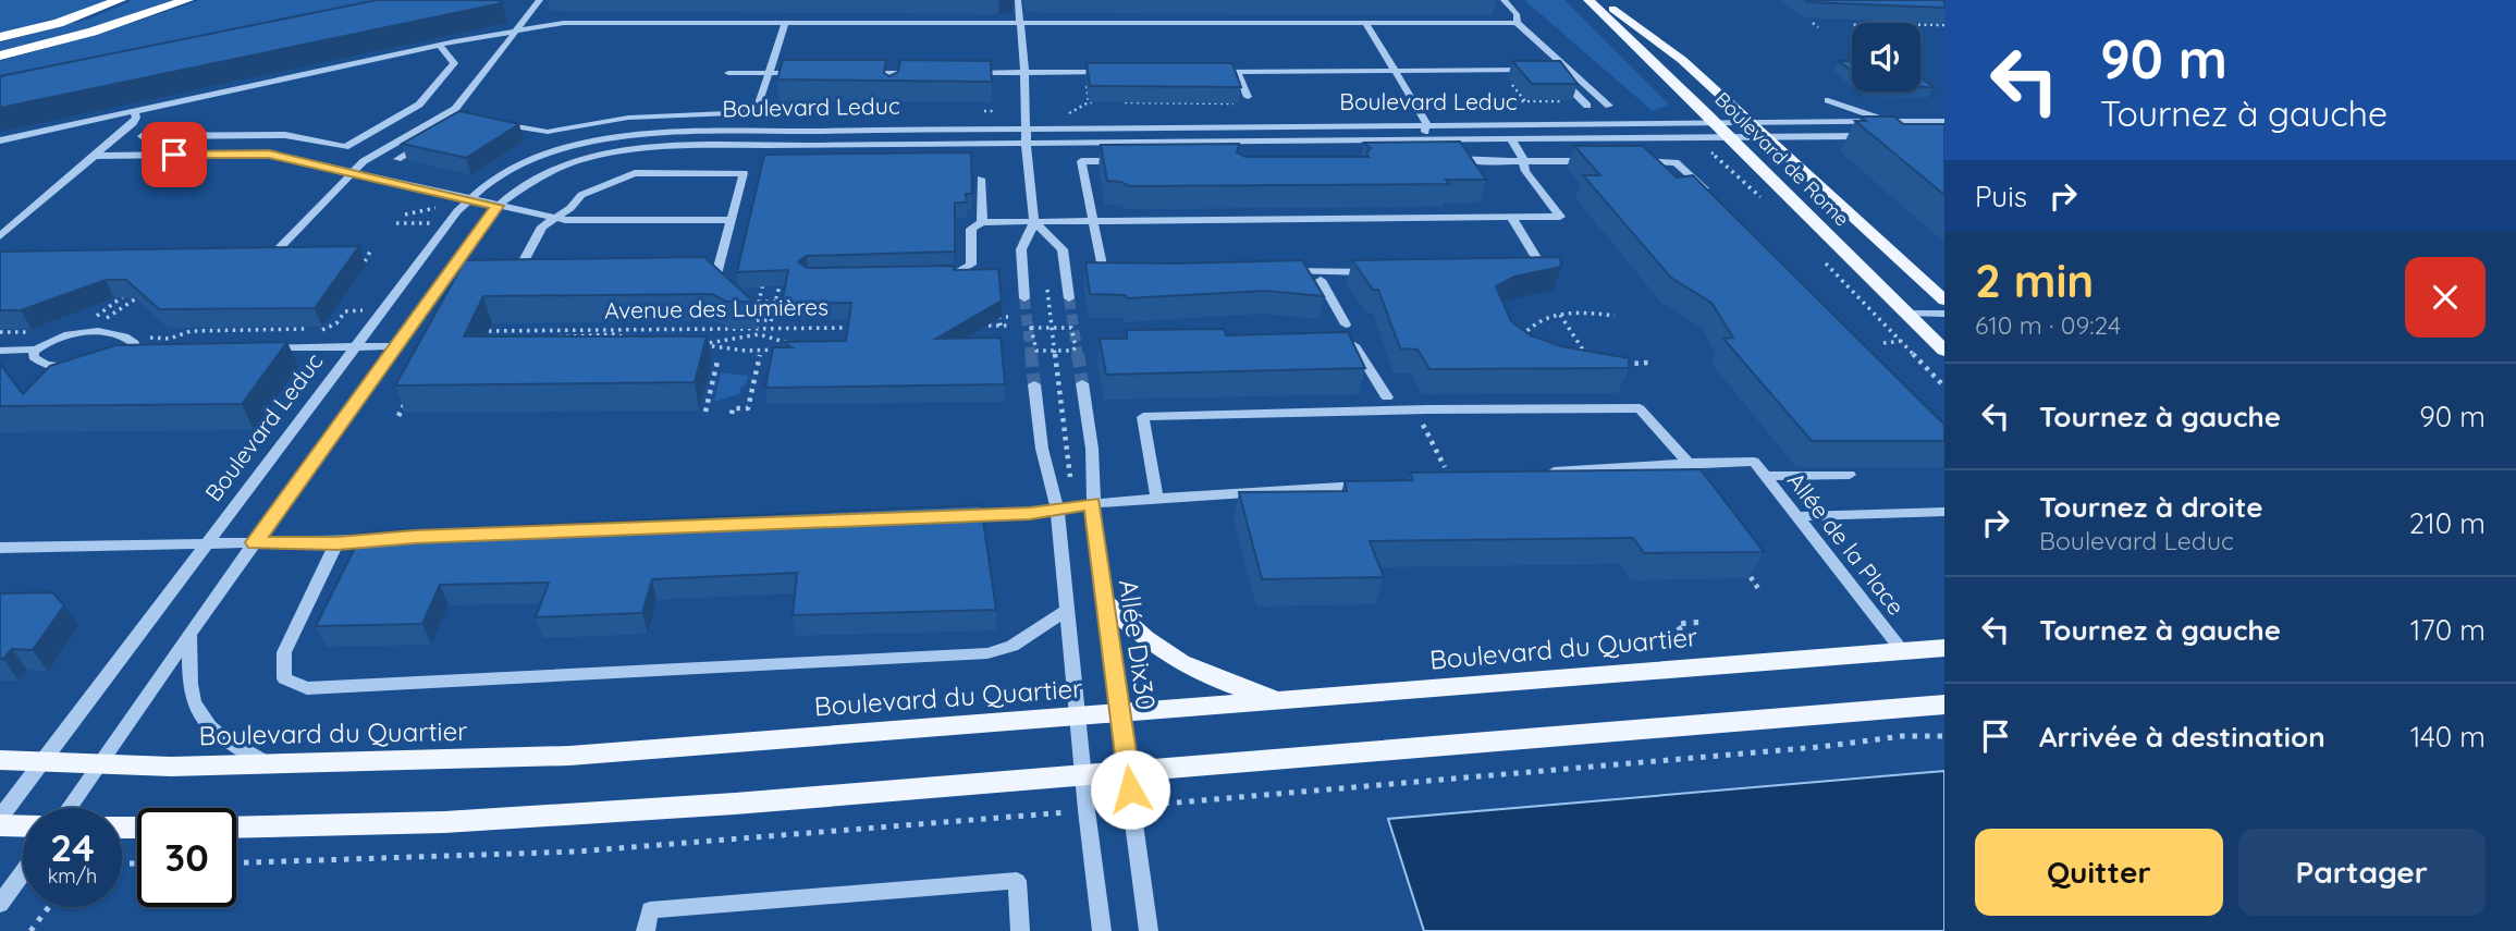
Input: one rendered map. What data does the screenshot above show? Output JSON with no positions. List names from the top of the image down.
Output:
{
  "streets": {
    "main road": ["Boulevard de Rome", "Boulevard du Quartier"],
    "street": ["Boulevard Leduc", "Allée de la Place", "Allée Dix30"],
    "path": ["Avenue des Lumières"]
  },
  "crossings": [
    ["Boulevard Leduc", "Boulevard de Rome"],
    ["Boulevard Leduc", "Boulevard du Quartier"],
    ["Allée de la Place", "Boulevard du Quartier"],
    ["Allée Dix30", "Boulevard du Quartier"]
  ],
  "page": {
    "turn": ["90 m", "Tournez à gauche"],
    "then": "Puis",
    "heading": ["2 min", "610 m · 09:24"],
    "list": [
      {
        "name": "Tournez à gauche",
        "value": "90 m"
      },
      {
        "name": "Tournez à droite",
        "note": "Boulevard Leduc",
        "value": "210 m"
      },
      {
        "name": "Tournez à gauche",
        "value": "170 m"
      },
      {
        "name": "Arrivée à destination",
        "value": "140 m"
      }
    ],
    "speed": "24 km/h",
    "limit": "30",
    "buttons": ["Quitter", "Partager"]
  }
}
